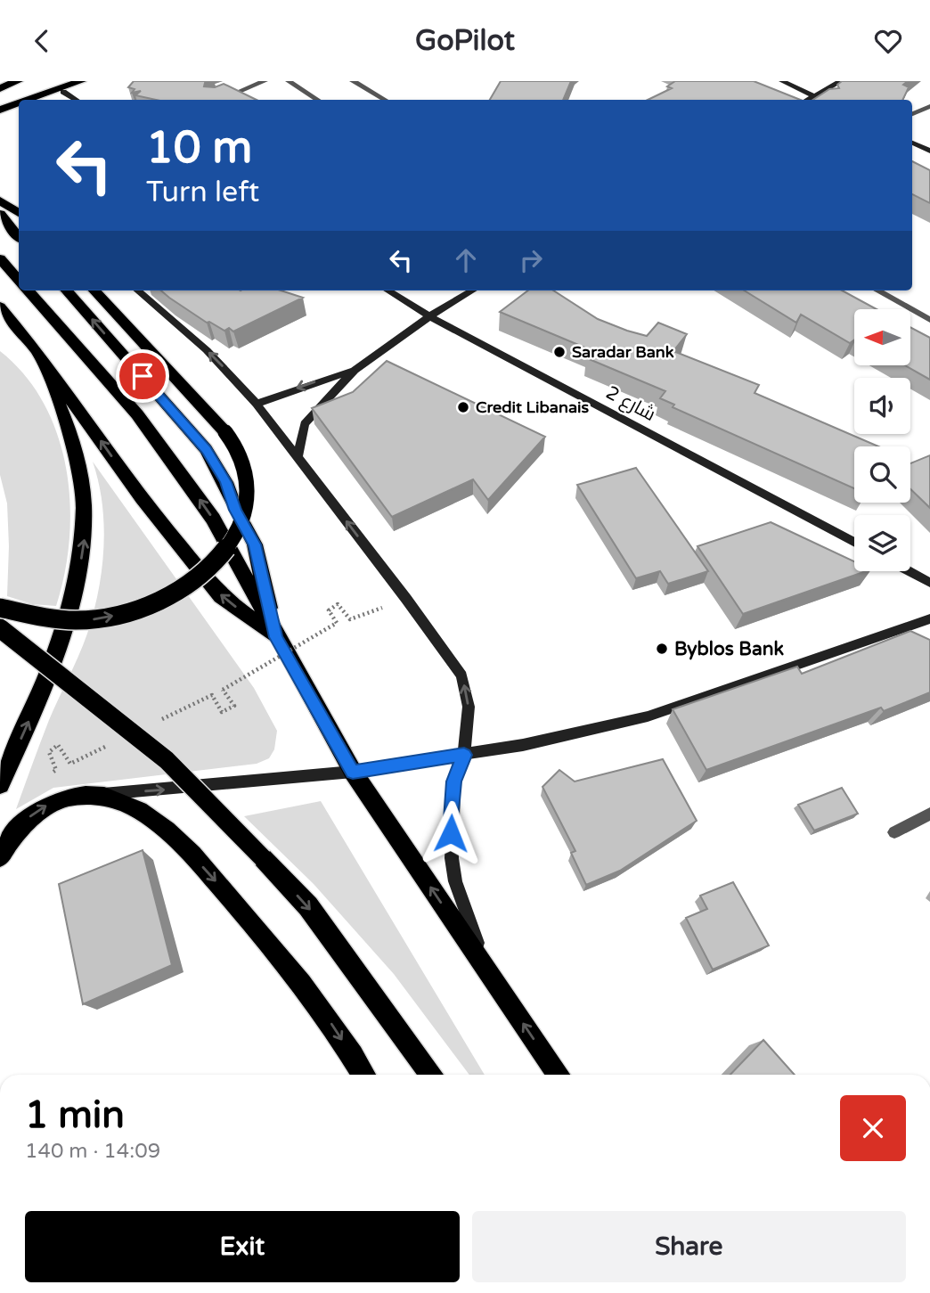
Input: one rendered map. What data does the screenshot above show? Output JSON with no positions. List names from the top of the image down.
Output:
{
  "streets": {
    "street": ["شارع 2"]
  },
  "places": ["Saradar Bank", "Credit Libanais", "Byblos Bank"],
  "north": "left",
  "page": {
    "header": "GoPilot",
    "turn": ["10 m", "Turn left"],
    "heading": ["1 min", "140 m · 14:09"],
    "buttons": ["Exit", "Share"]
  }
}
